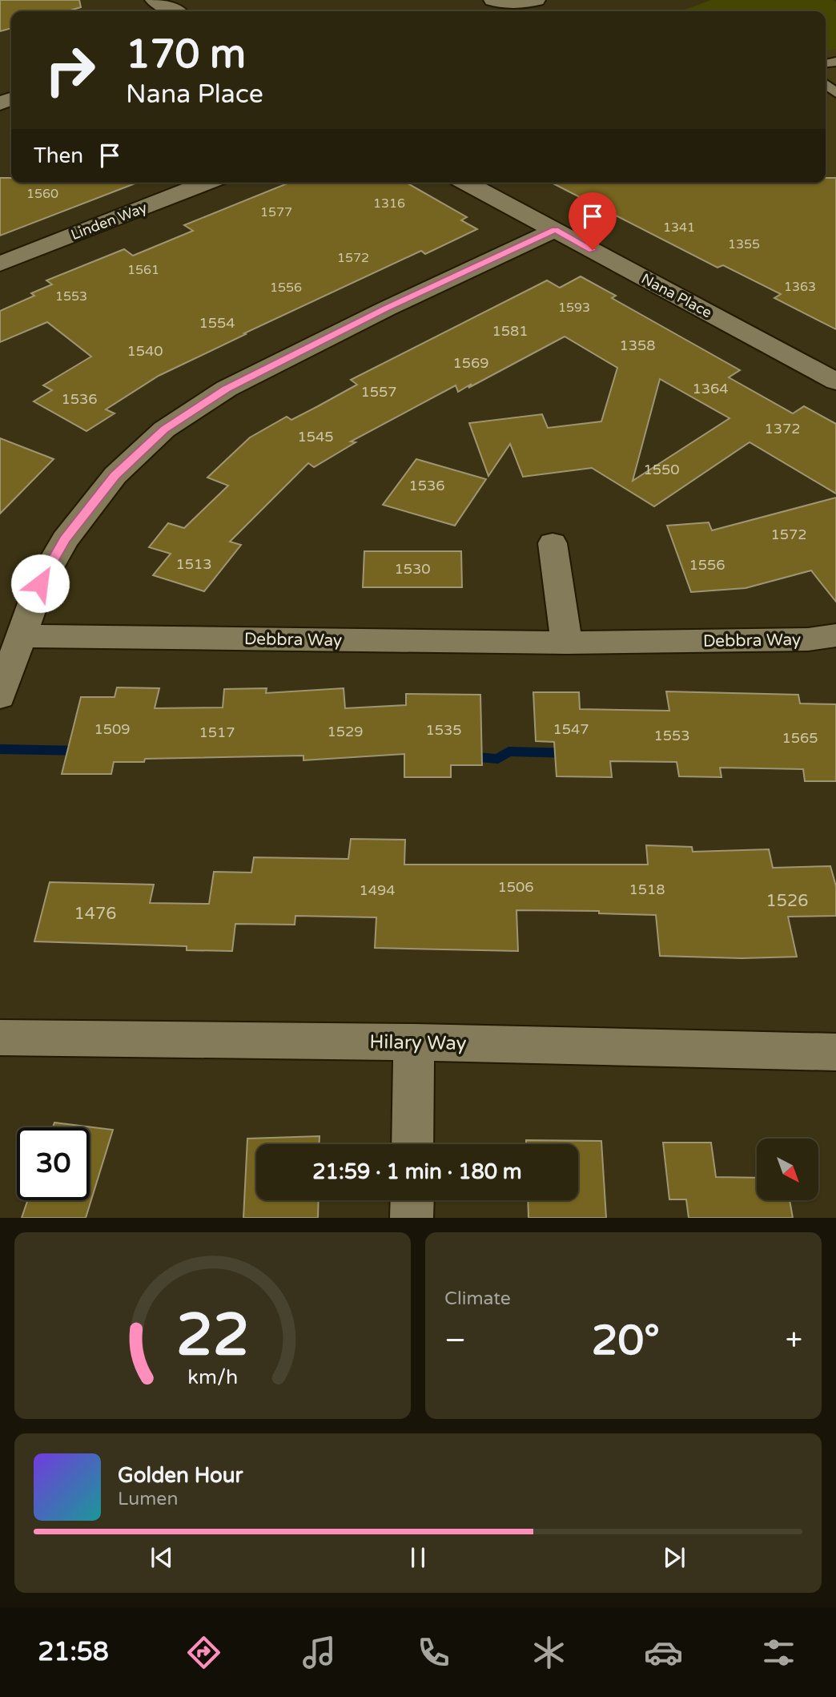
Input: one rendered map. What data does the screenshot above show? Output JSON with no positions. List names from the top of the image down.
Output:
{
  "streets": {
    "street": [
      "Linden Way",
      "Nana Place",
      "Debbra Way",
      "Hilary Way"
    ]
  },
  "house_numbers": [
    "1560",
    "1316",
    "1577",
    "1341",
    "1355",
    "1572",
    "1561",
    "1363",
    "1556",
    "1553",
    "1593",
    "1554",
    "1581",
    "1358",
    "1540",
    "1569",
    "1364",
    "1557",
    "1536",
    "1372",
    "1545",
    "1550",
    "1536",
    "1572",
    "1513",
    "1556",
    "1530",
    "1509",
    "1547",
    "1535",
    "1529",
    "1517",
    "1553",
    "1565",
    "1506",
    "1518",
    "1494",
    "1526",
    "1476"
  ],
  "north": "bottom right",
  "page": {
    "turn": ["170 m", "Nana Place"],
    "then": "Then",
    "limit": "30",
    "trip": "21:59 · 1 min · 180 m",
    "tile": "Climate",
    "heat": ["−", "20°", "+"],
    "song": ["Golden Hour", "Lumen"],
    "tabs": "21:58",
    "gauge": ["22", "km/h"]
  }
}
